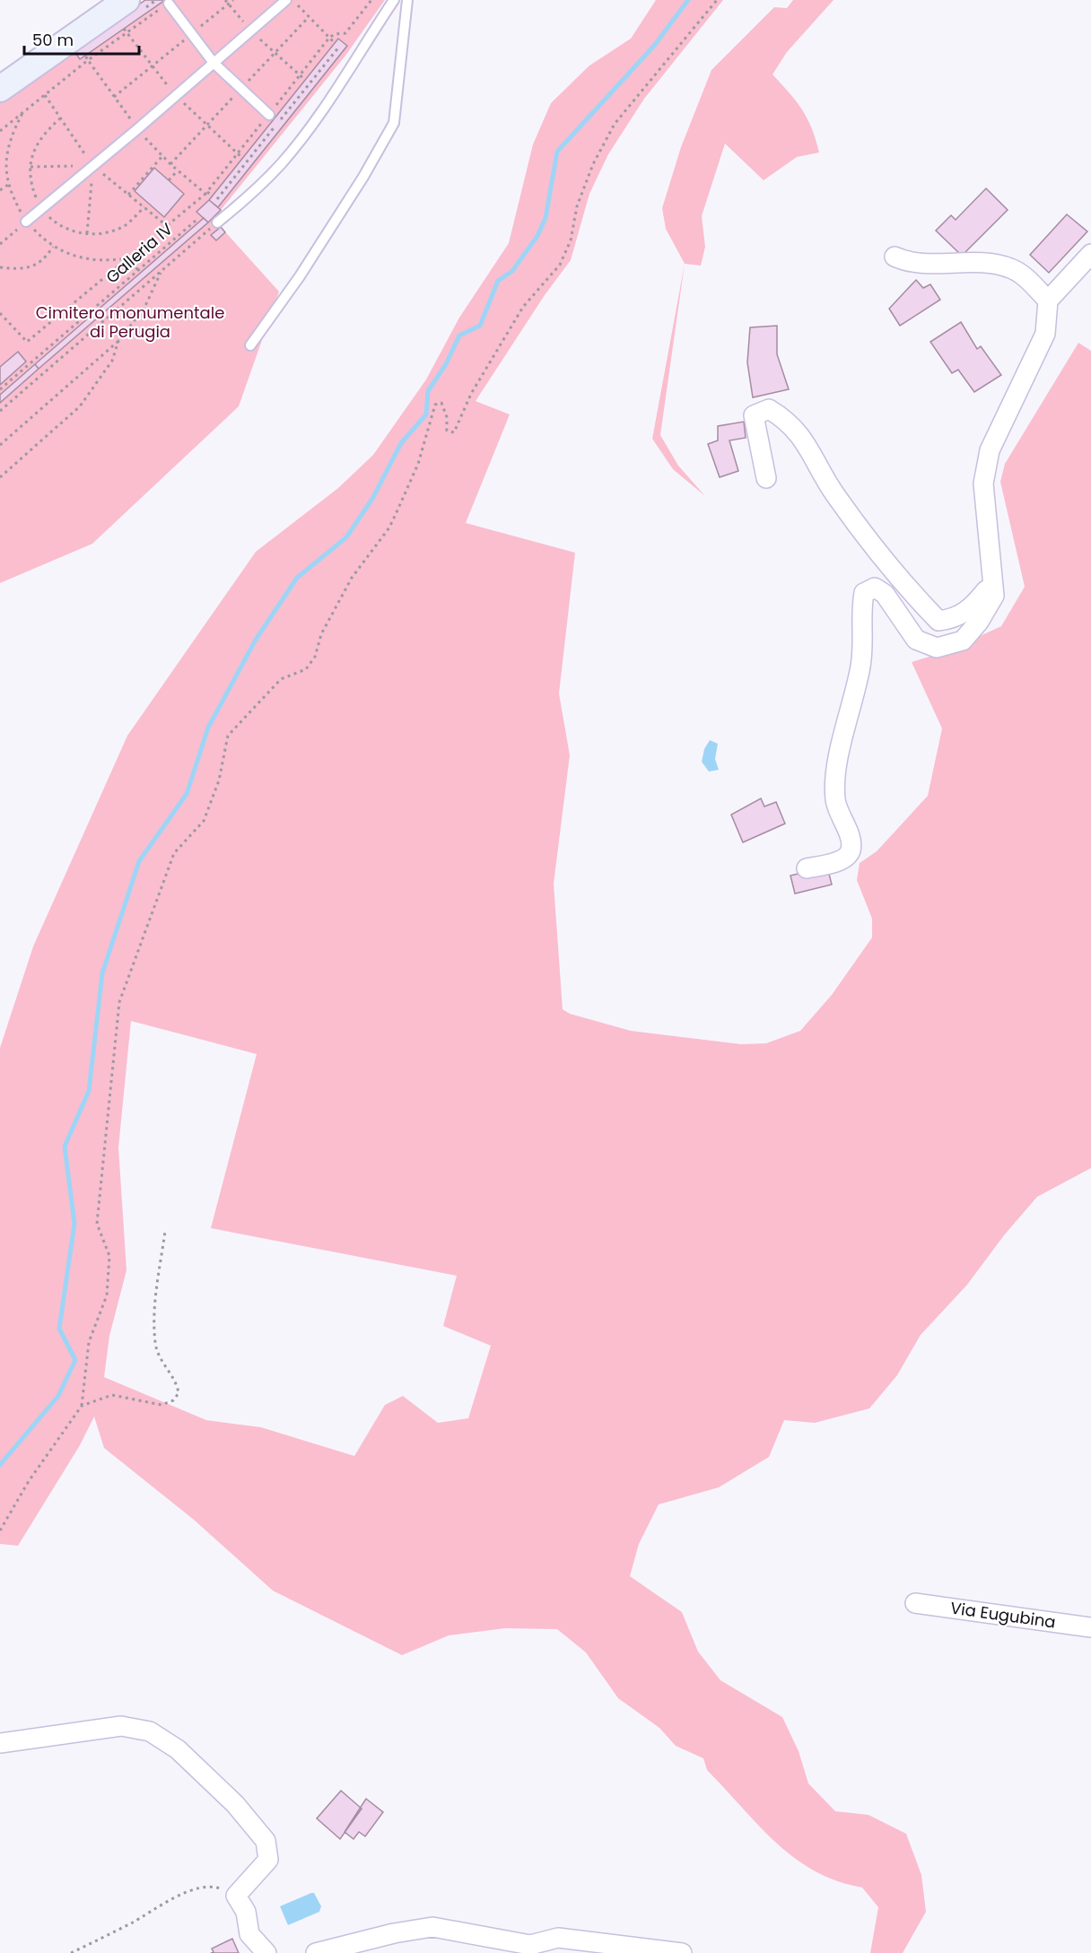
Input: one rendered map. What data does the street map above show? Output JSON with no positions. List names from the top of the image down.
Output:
{
  "streets": {
    "street": ["Via Eugubina"],
    "path": ["Galleria IV"]
  },
  "parks": ["Cimitero monumentale di Perugia"],
  "scale_bar": "50 m"
}
